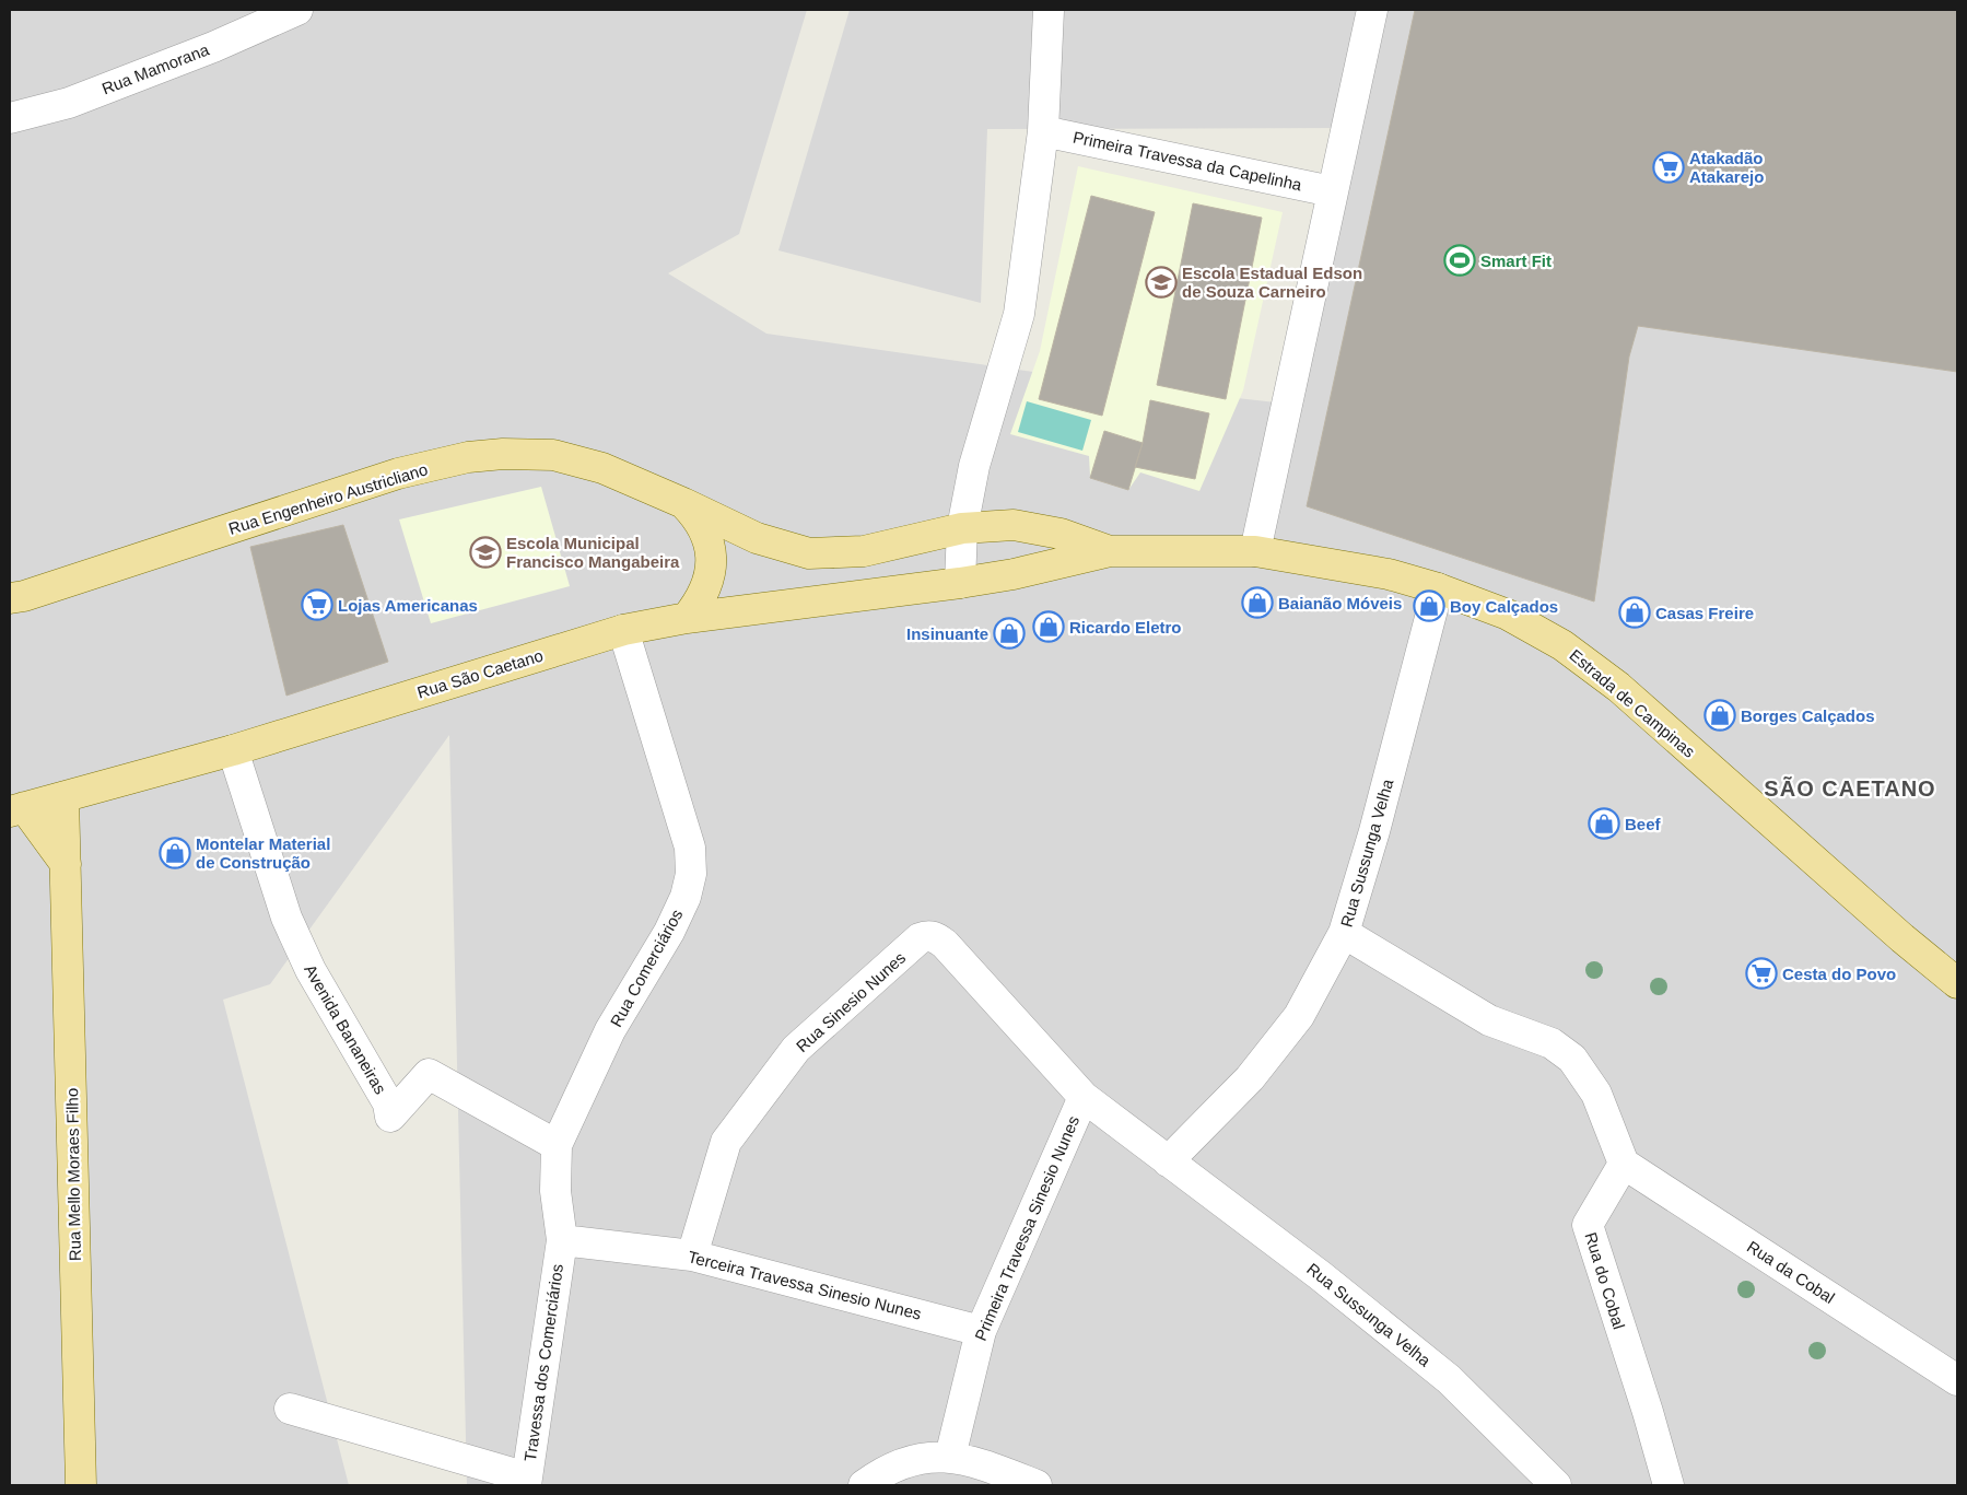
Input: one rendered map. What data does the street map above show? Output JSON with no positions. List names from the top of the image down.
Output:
{
  "streets": {
    "main road": [
      "Rua Engenheiro Austricliano",
      "Rua São Caetano",
      "Estrada de Campinas",
      "Rua Mello Moraes Filho"
    ],
    "street": [
      "Rua Mamorana",
      "Primeira Travessa da Capelinha",
      "Rua Sussunga Velha",
      "Rua Comerciários",
      "Rua Sinesio Nunes",
      "Avenida Bananeiras",
      "Primeira Travessa Sinesio Nunes",
      "Rua da Cobal",
      "Rua do Cobal",
      "Terceira Travessa Sinesio Nunes",
      "Travessa dos Comerciários"
    ]
  },
  "crossings": [
    ["Rua Engenheiro Austricliano", "Estrada de Campinas"],
    ["Rua São Caetano", "Estrada de Campinas"],
    ["Rua São Caetano", "Rua Comerciários"],
    ["Rua São Caetano", "Avenida Bananeiras"],
    ["Rua São Caetano", "Rua Mello Moraes Filho"],
    ["Estrada de Campinas", "Rua Sussunga Velha"],
    ["Rua Sussunga Velha", "Rua Sinesio Nunes"],
    ["Rua Sussunga Velha", "Primeira Travessa Sinesio Nunes"],
    ["Rua Comerciários", "Avenida Bananeiras"],
    ["Rua Comerciários", "Terceira Travessa Sinesio Nunes"],
    ["Rua Comerciários", "Travessa dos Comerciários"],
    ["Rua Sinesio Nunes", "Terceira Travessa Sinesio Nunes"],
    ["Primeira Travessa Sinesio Nunes", "Terceira Travessa Sinesio Nunes"],
    ["Rua da Cobal", "Rua do Cobal"],
    ["Terceira Travessa Sinesio Nunes", "Travessa dos Comerciários"]
  ],
  "districts": ["SÃO CAETANO"],
  "places": {
    "supermarket": ["Atakadão Atakarejo", "Lojas Americanas", "Cesta do Povo"],
    "sports": ["Smart Fit"],
    "school or university": ["Escola Estadual Edson de Souza Carneiro", "Escola Municipal Francisco Mangabeira"],
    "shop": [
      "Baianão Móveis",
      "Boy Calçados",
      "Casas Freire",
      "Ricardo Eletro",
      "Insinuante",
      "Borges Calçados",
      "Beef",
      "Montelar Material de Construção"
    ]
  }
}
